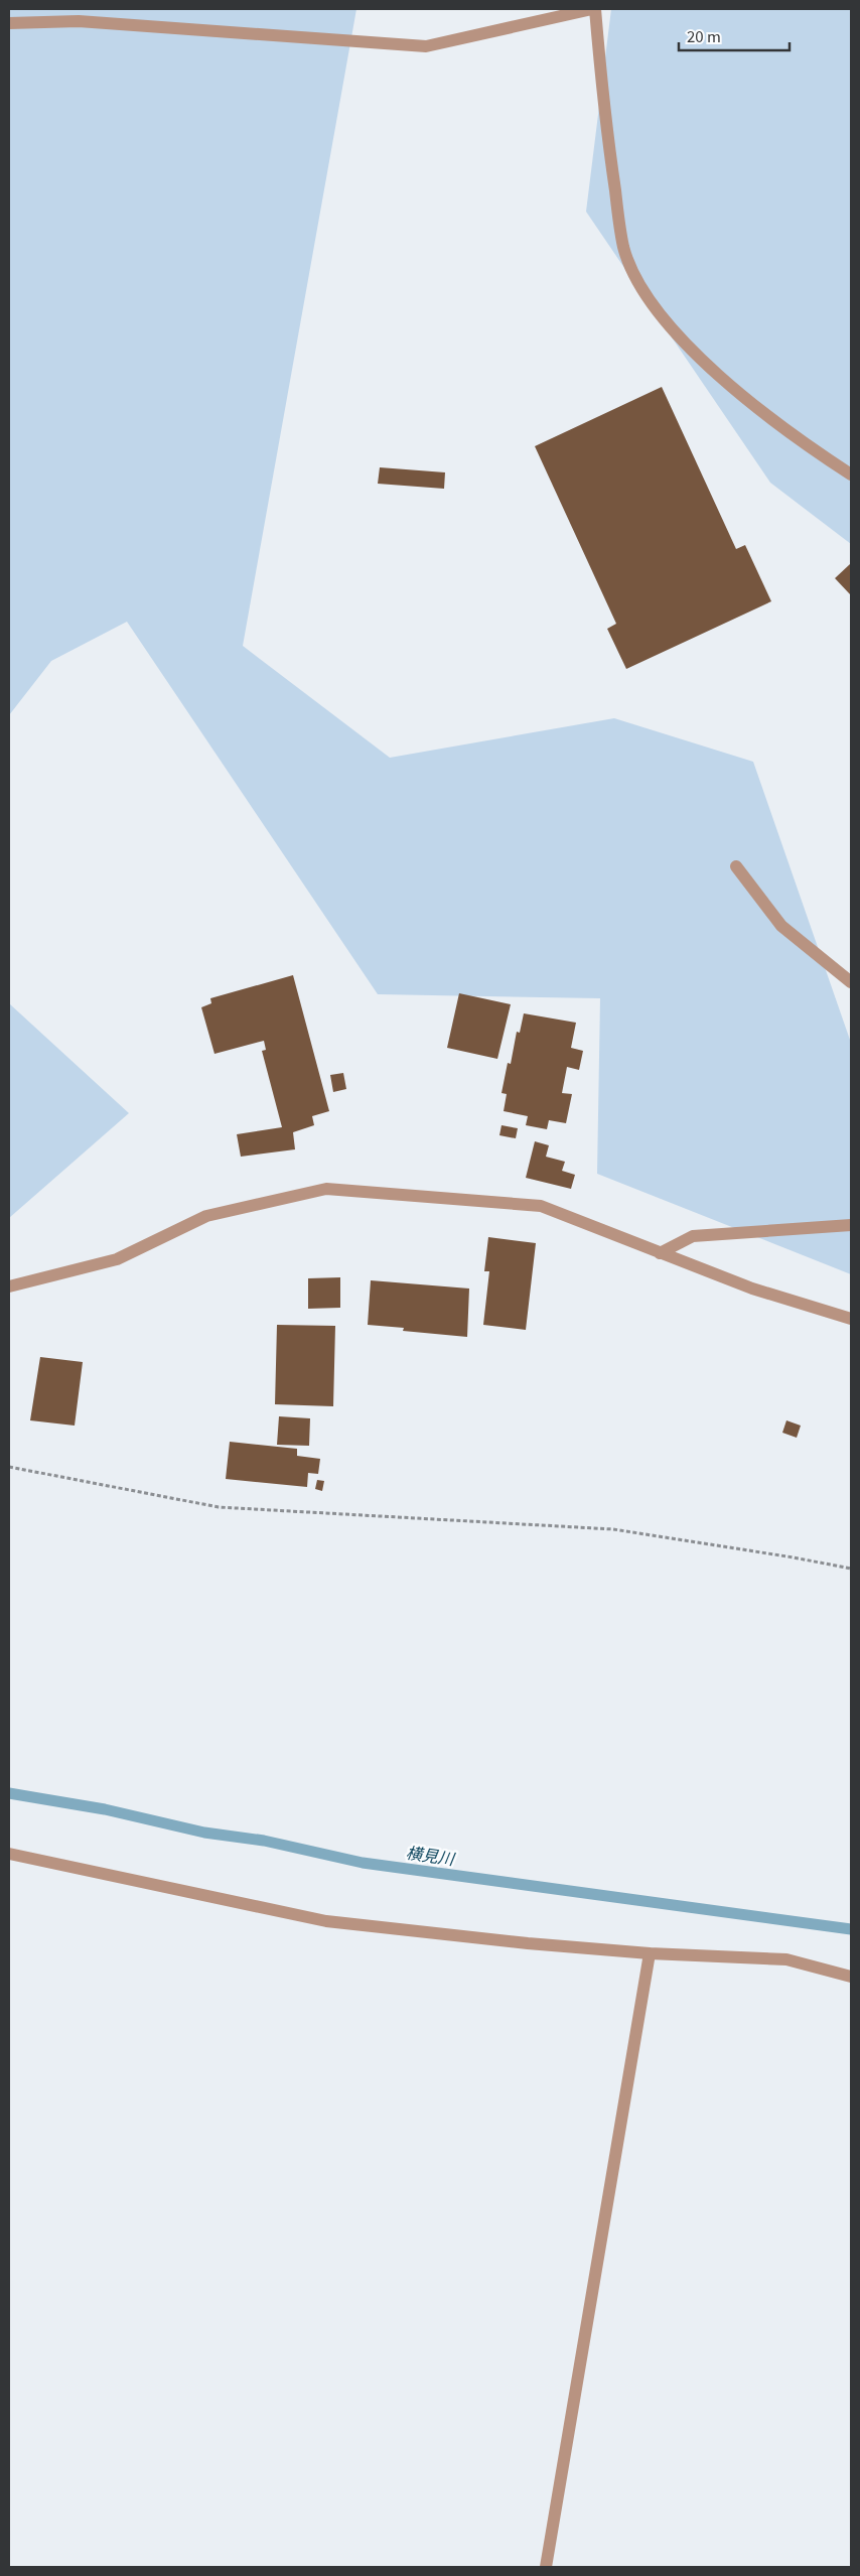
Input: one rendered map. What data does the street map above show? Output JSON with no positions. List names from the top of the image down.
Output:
{
  "water": ["横見川"],
  "scale_bar": "20 m"
}
